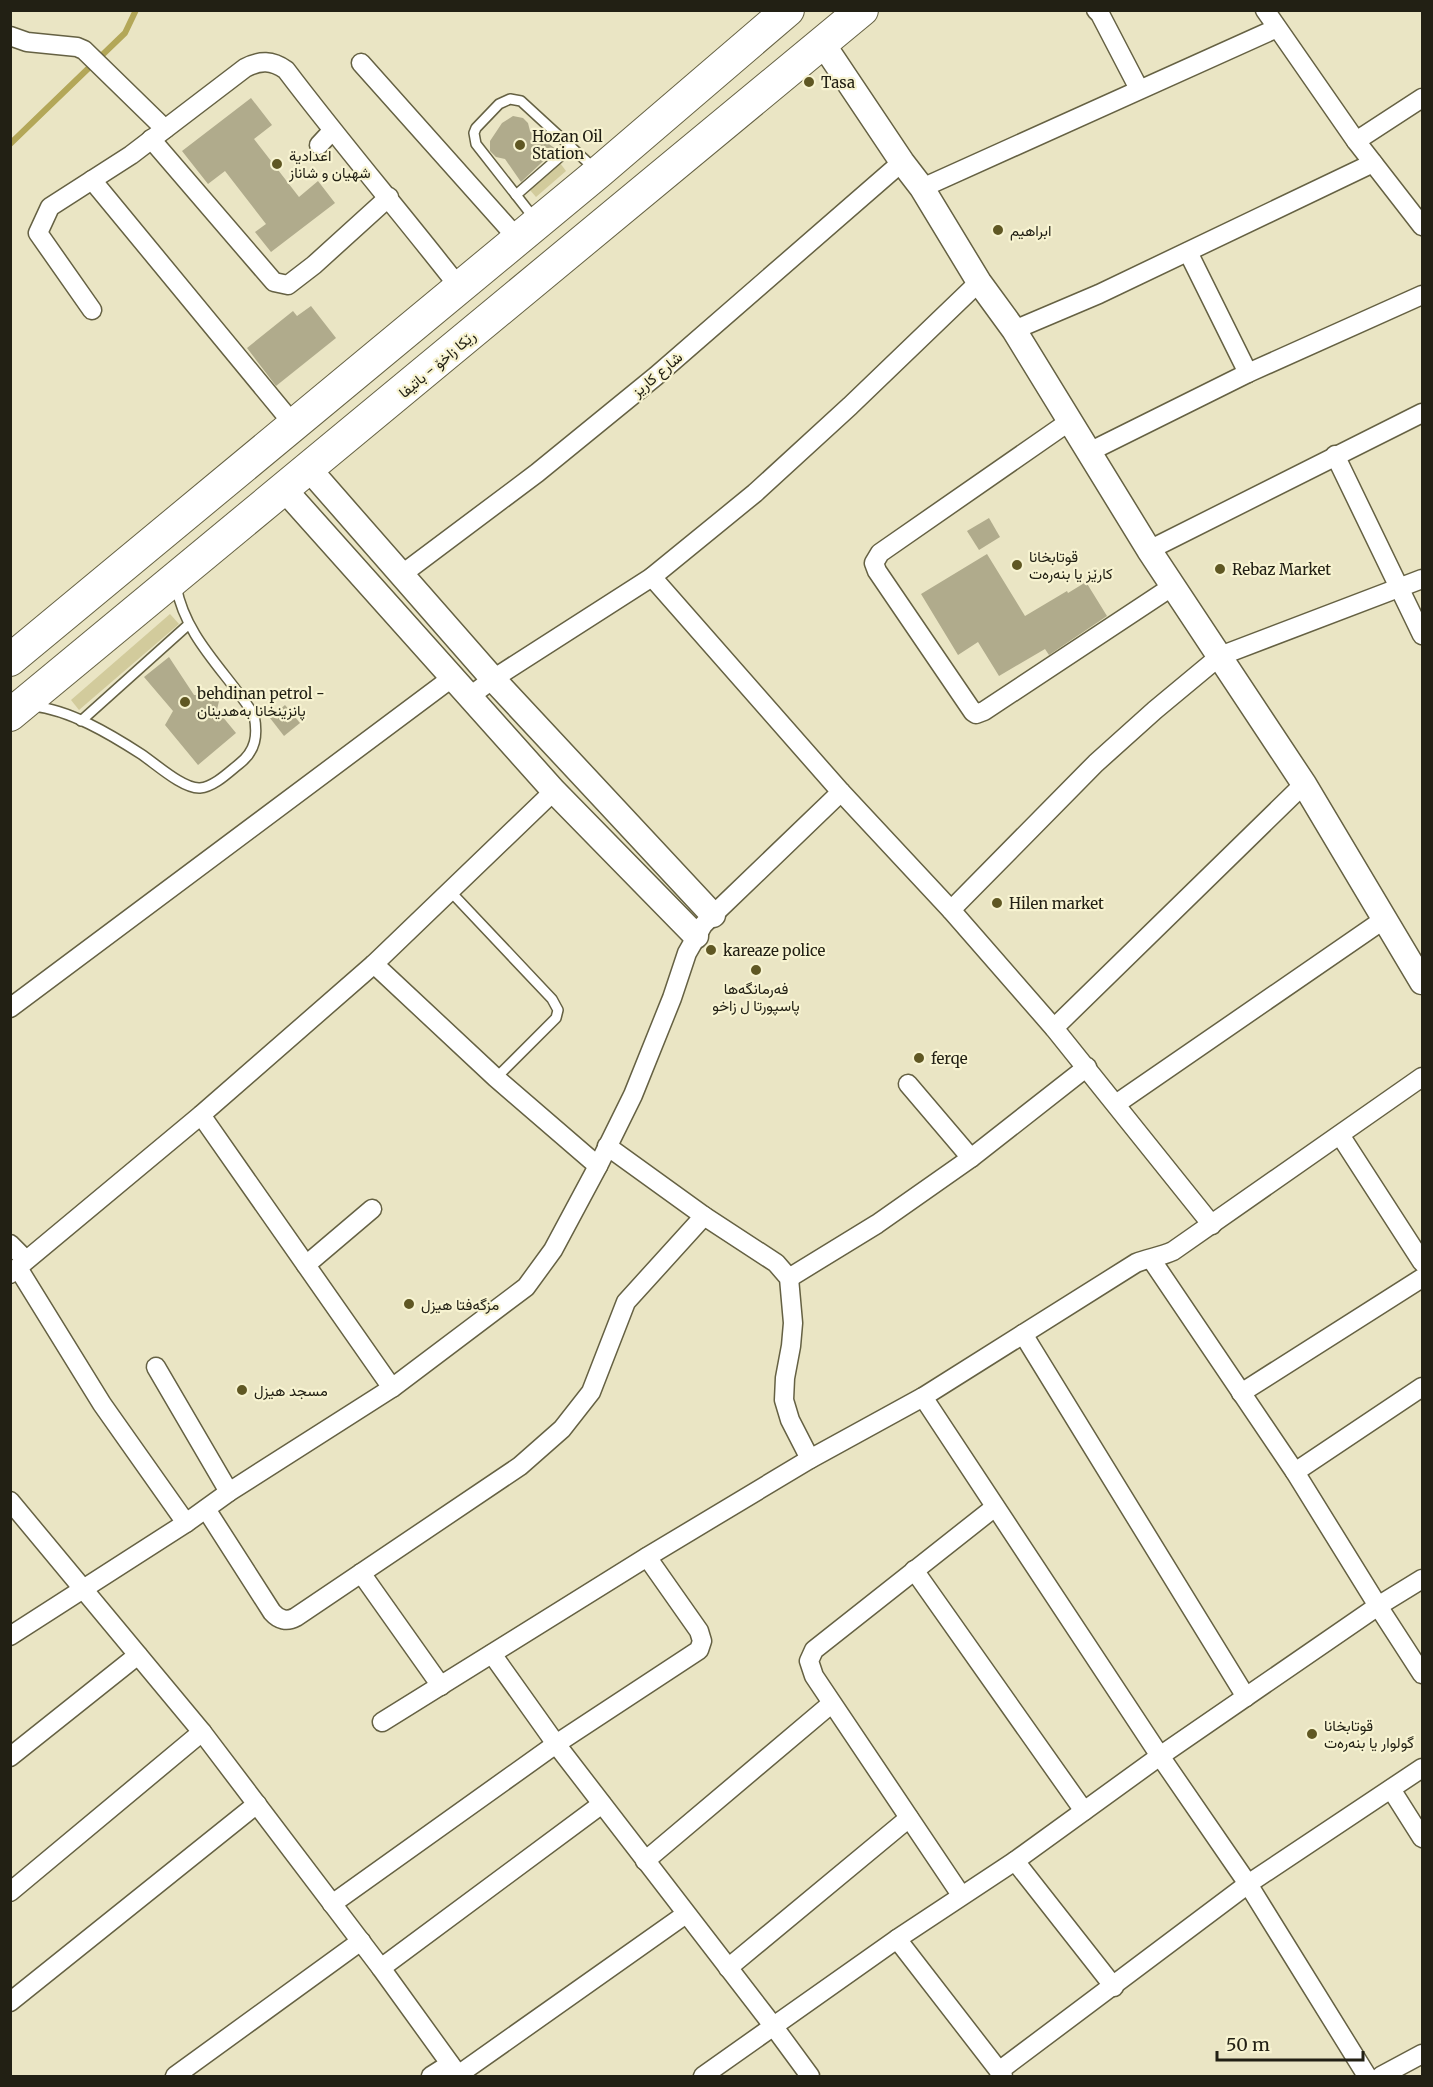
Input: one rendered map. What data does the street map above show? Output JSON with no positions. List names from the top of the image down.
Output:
{
  "streets": {
    "highway": ["رێکا زاخۆ - باتیفا"],
    "street": ["شارع كاريز"]
  },
  "places": [
    "Tasa",
    "Hozan Oil Station",
    "اعدادية شهيان و شاناز",
    "ابراهيم",
    "قوتابخانا کارێز یا بنەرەت",
    "Rebaz Market",
    "behdinan petrol - پانزینخانا بەهدینان",
    "Hilen market",
    "kareaze police",
    "فەرمانگەها پاسپورتا ل زاخو",
    "ferqe",
    "مزگەفتا هیزل",
    "مسجد هيزل",
    "قوتابخانا گولوار یا بنەرەت"
  ],
  "scale_bar": "50 m"
}
